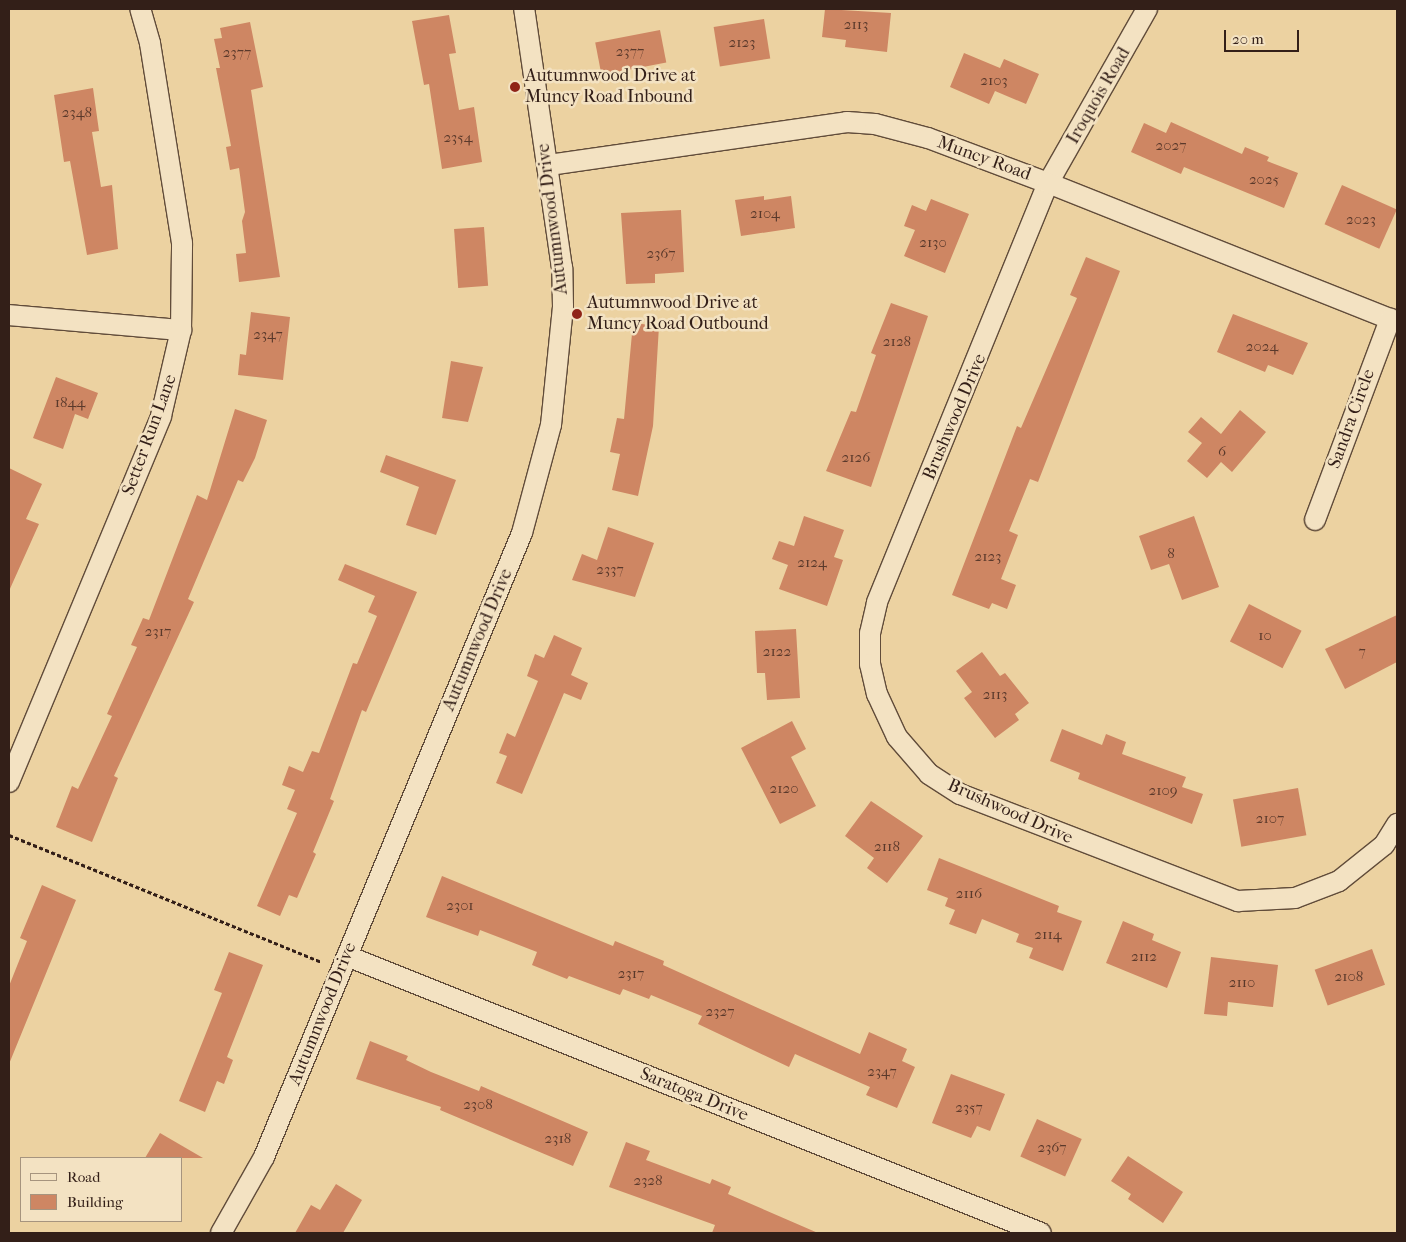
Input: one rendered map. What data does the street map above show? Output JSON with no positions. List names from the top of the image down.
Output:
{
  "streets": {
    "street": [
      "Iroquois Road",
      "Muncy Road",
      "Autumnwood Drive",
      "Brushwood Drive",
      "Sandra Circle",
      "Setter Run Lane",
      "Saratoga Drive"
    ]
  },
  "crossings": [
    ["Iroquois Road", "Muncy Road"],
    ["Iroquois Road", "Brushwood Drive"],
    ["Muncy Road", "Autumnwood Drive"],
    ["Muncy Road", "Brushwood Drive"],
    ["Muncy Road", "Sandra Circle"],
    ["Autumnwood Drive", "Saratoga Drive"]
  ],
  "places": ["Autumnwood Drive at Muncy Road Inbound", "Autumnwood Drive at Muncy Road Outbound"],
  "house_numbers": [
    "2113",
    "2123",
    "2377",
    "2377",
    "2103",
    "2348",
    "2354",
    "2027",
    "2025",
    "2104",
    "2023",
    "2130",
    "2367",
    "2347",
    "2128",
    "2024",
    "1844",
    "6",
    "2126",
    "8",
    "2123",
    "2124",
    "2337",
    "2317",
    "10",
    "2122",
    "7",
    "2113",
    "2120",
    "2109",
    "2107",
    "2118",
    "2116",
    "2301",
    "2114",
    "2112",
    "2317",
    "2108",
    "2110",
    "2327",
    "2347",
    "2308",
    "2357",
    "2318",
    "2367",
    "2328"
  ],
  "legend": ["Road", "Building"],
  "scale_bar": "20 m"
}
